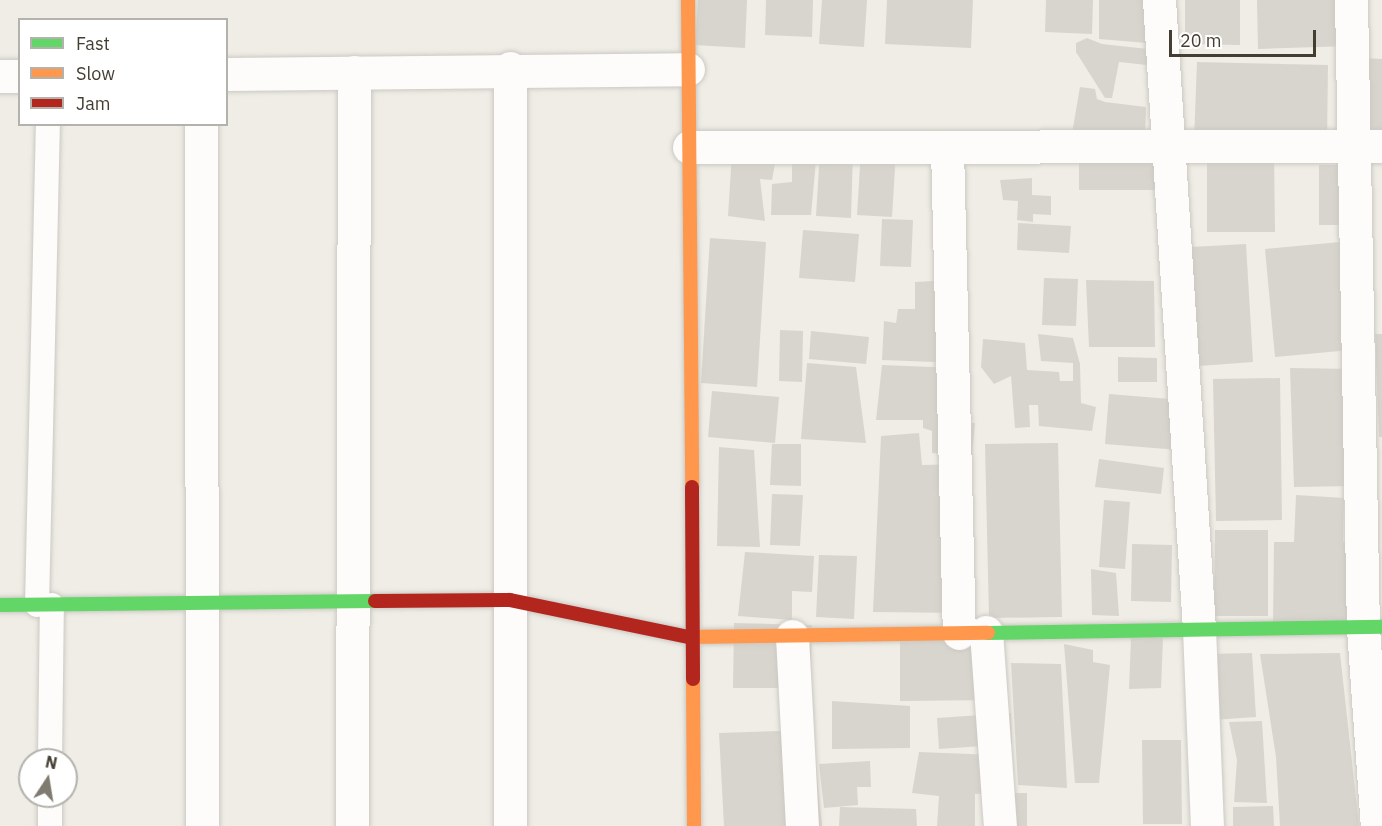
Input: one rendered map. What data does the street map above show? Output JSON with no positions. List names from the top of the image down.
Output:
{
  "legend": ["Fast", "Slow", "Jam"],
  "scale_bar": "20 m",
  "north": "top"
}
